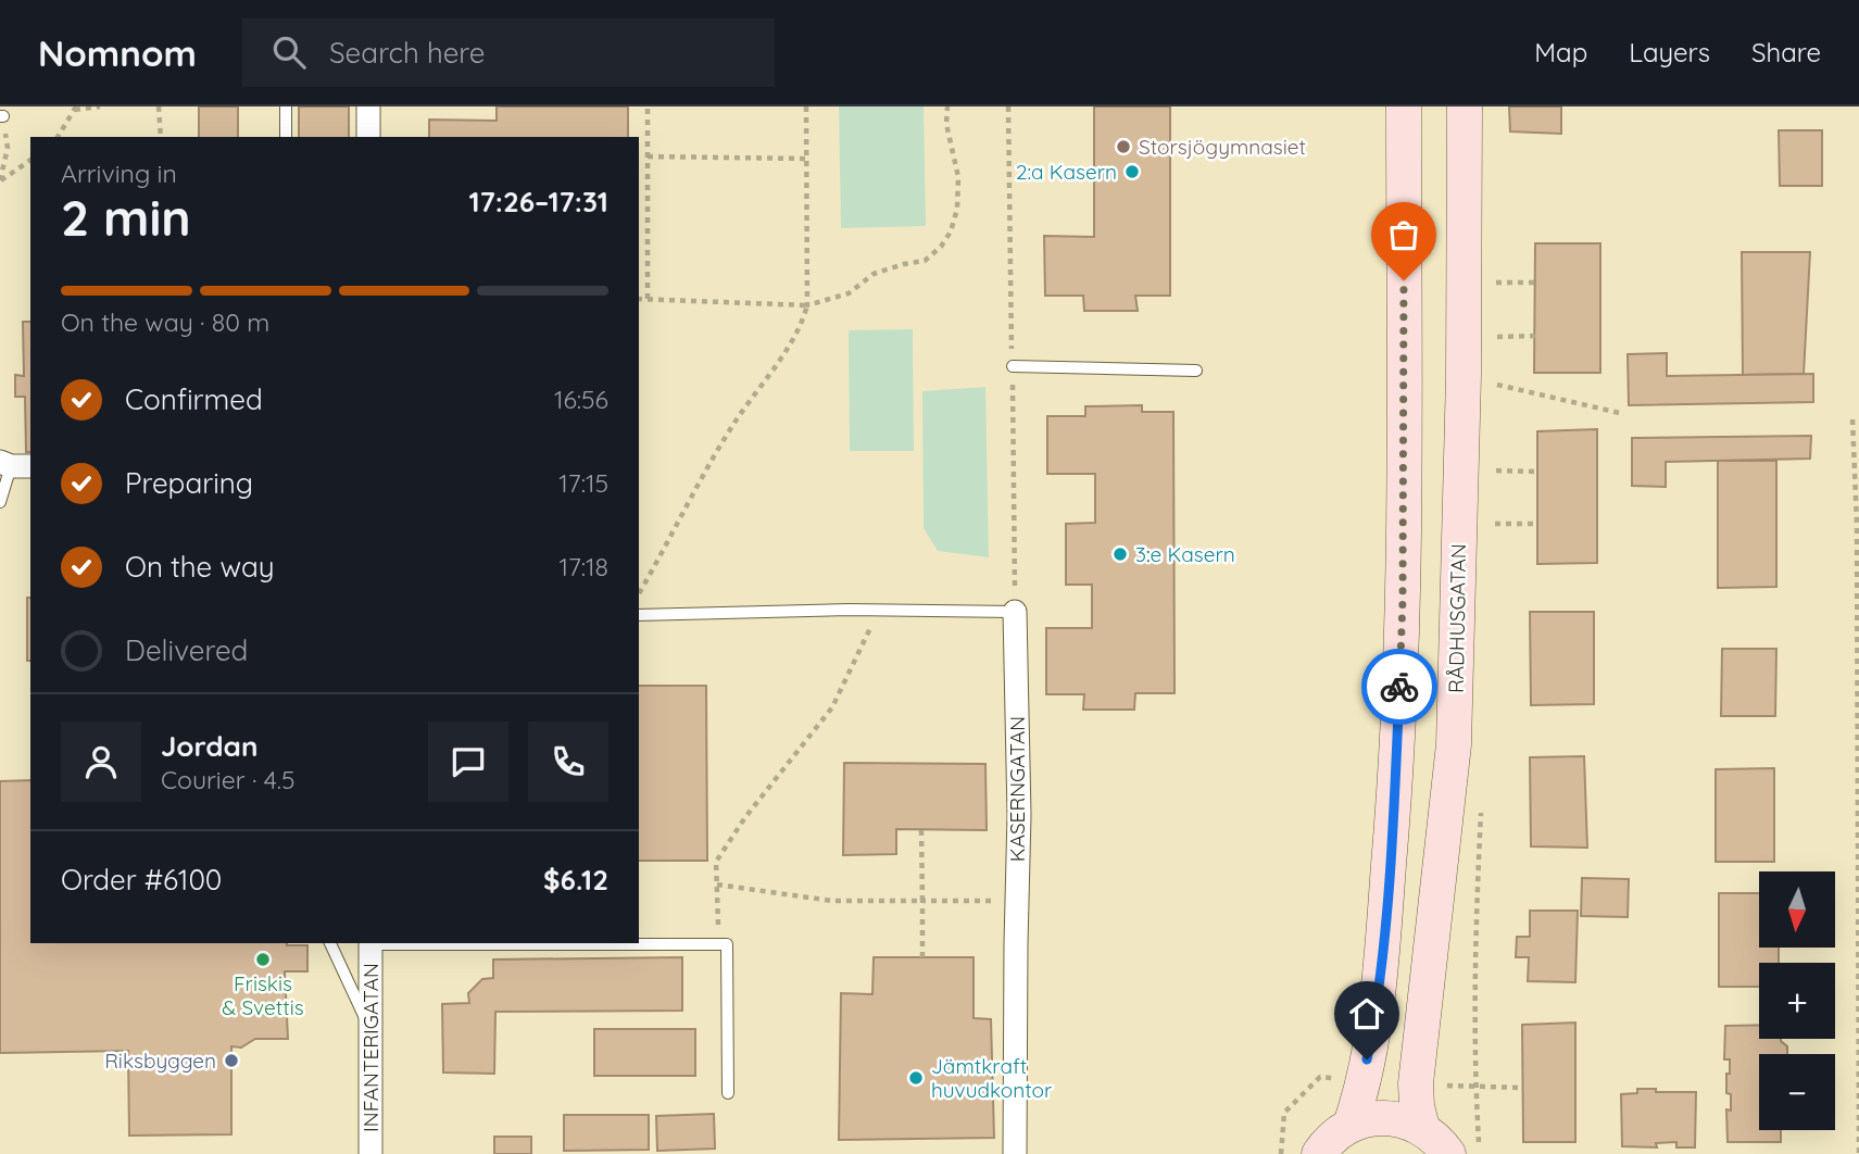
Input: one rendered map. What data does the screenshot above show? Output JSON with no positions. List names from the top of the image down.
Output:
{
  "streets": {
    "main road": ["RÅDHUSGATAN"],
    "street": ["KASERNGATAN", "INFANTERIGATAN"]
  },
  "places": [
    "Storsjögymnasiet",
    "2:a Kasern",
    "3:e Kasern",
    "Friskis & Svettis",
    "Riksbyggen",
    "Jämtkraft huvudkontor"
  ],
  "north": "bottom",
  "page": {
    "header": "Nomnom",
    "search": "Search here",
    "nav": ["Map", "Layers", "Share"],
    "heading": ["2 min", "Arriving in", "17:26–17:31"],
    "panel": [
      "Jordan",
      "Courier · 4.5",
      "Order #6100",
      "$6.12"
    ],
    "bar": "On the way · 80 m",
    "list": [
      ["Confirmed", "16:56"],
      ["Preparing", "17:15"],
      ["On the way", "17:18"],
      "Delivered"
    ],
    "map_buttons": ["+", "−"]
  }
}
